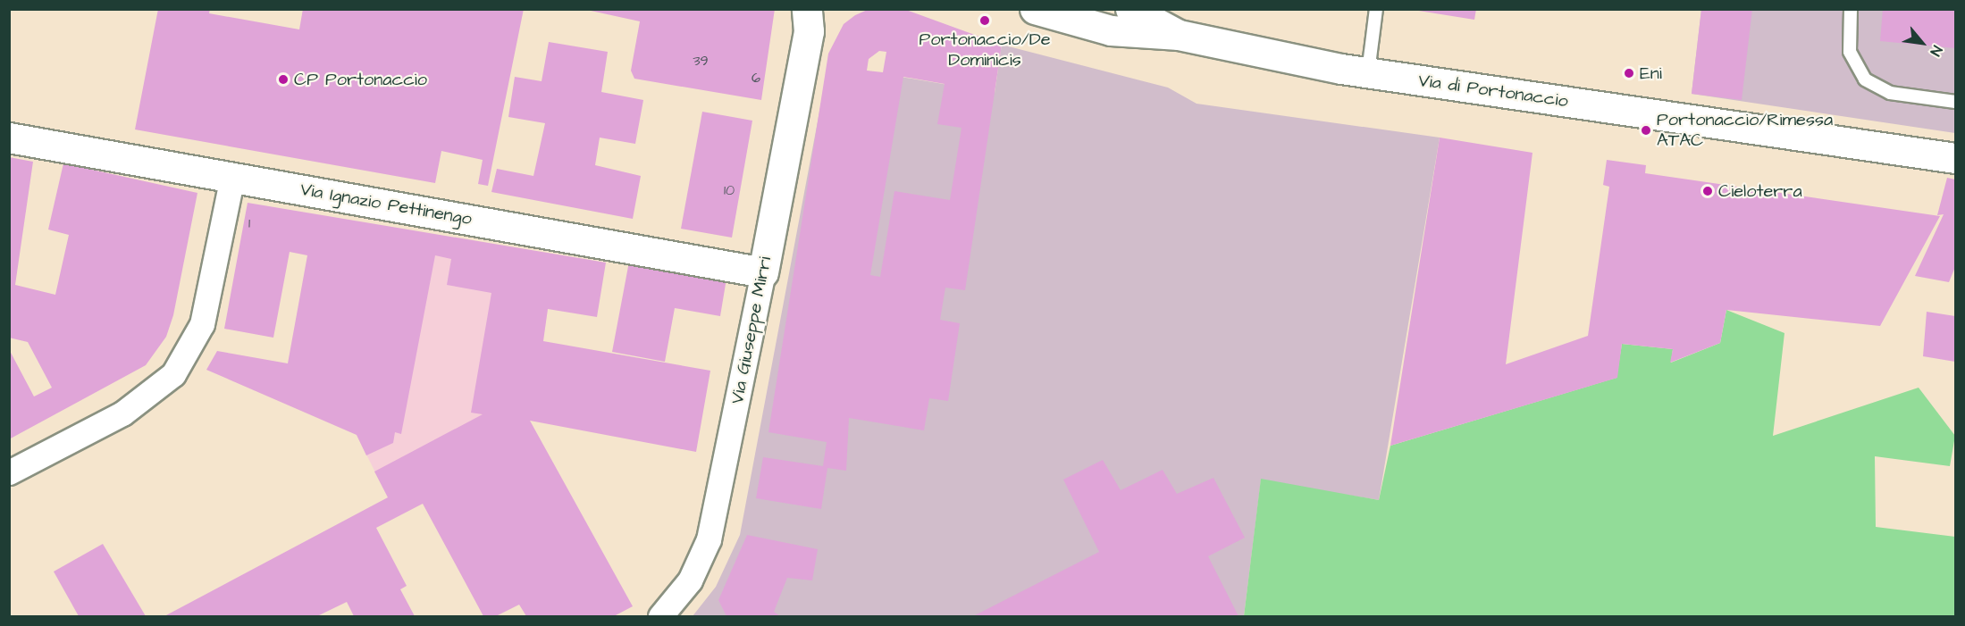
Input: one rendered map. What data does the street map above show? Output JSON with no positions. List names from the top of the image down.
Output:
{
  "streets": {
    "main road": ["Via di Portonaccio", "Via Ignazio Pettinengo", "Via Giuseppe Mirri"]
  },
  "crossings": [
    ["Via Ignazio Pettinengo", "Via Giuseppe Mirri"]
  ],
  "places": [
    "Portonaccio/De Dominicis",
    "Eni",
    "CP Portonaccio",
    "Portonaccio/Rimessa ATAC",
    "Cieloterra"
  ],
  "house_numbers": [
    "39",
    "6",
    "10",
    "1"
  ],
  "north": "bottom right"
}
